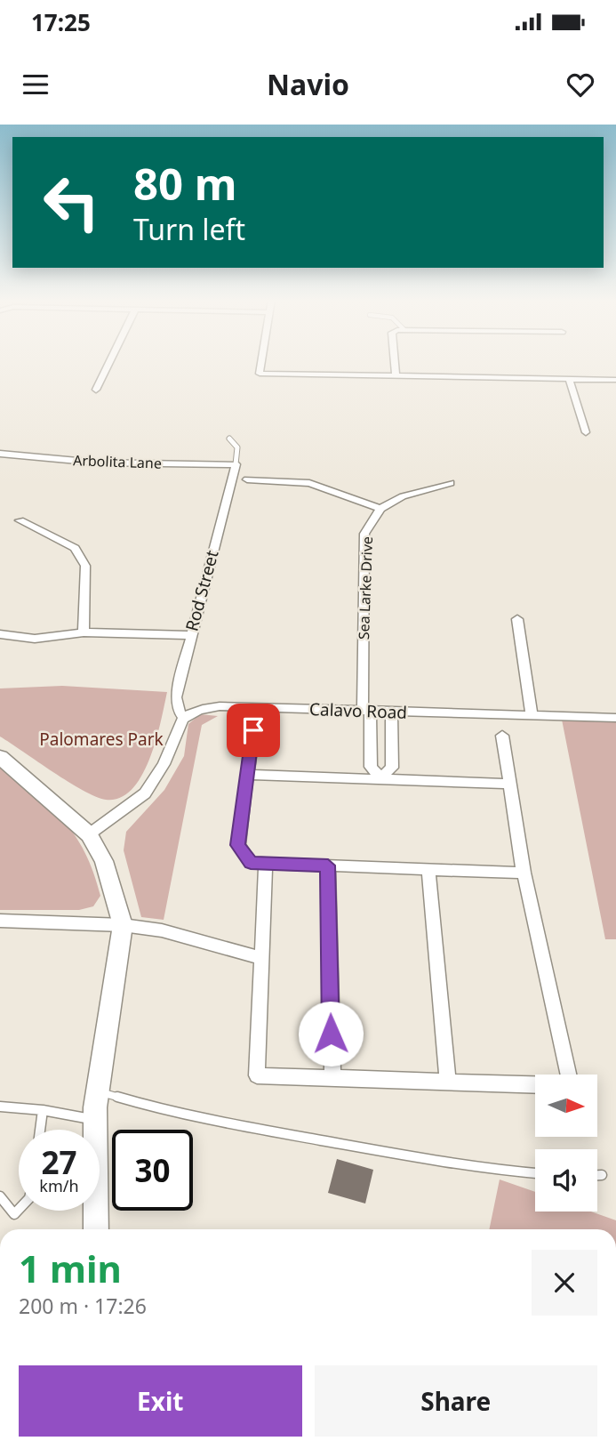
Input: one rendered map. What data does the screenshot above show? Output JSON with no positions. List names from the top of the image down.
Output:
{
  "streets": {
    "street": [
      "Arbolita Lane",
      "Sea Larke Drive",
      "Rod Street",
      "Calavo Road"
    ]
  },
  "crossings": [
    ["Arbolita Lane", "Rod Street"],
    ["Sea Larke Drive", "Calavo Road"],
    ["Rod Street", "Calavo Road"]
  ],
  "parks": ["Palomares Park"],
  "north": "right",
  "page": {
    "status": "17:25",
    "header": "Navio",
    "turn": ["80 m", "Turn left"],
    "speed": "27 km/h",
    "limit": "30",
    "heading": ["1 min", "200 m · 17:26"],
    "buttons": ["Exit", "Share"]
  }
}
